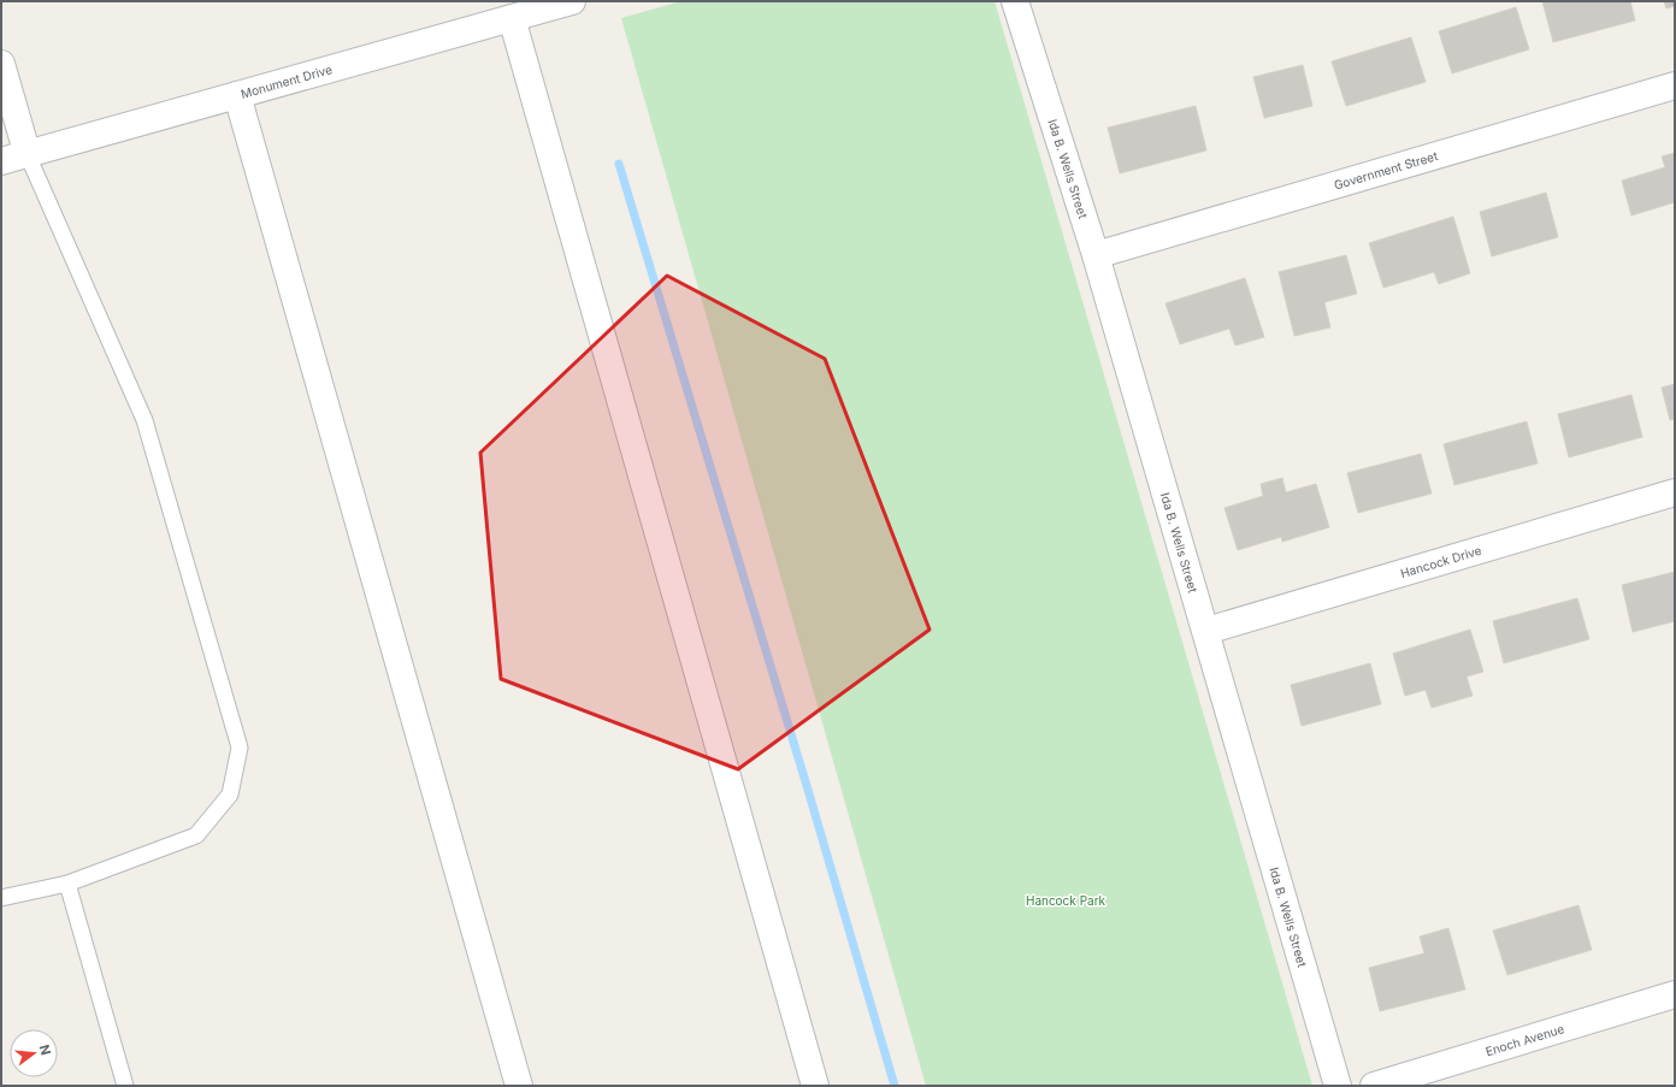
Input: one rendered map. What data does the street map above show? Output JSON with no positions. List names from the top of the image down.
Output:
{
  "streets": {
    "street": [
      "Monument Drive",
      "Ida B. Wells Street",
      "Government Street",
      "Hancock Drive",
      "Enoch Avenue"
    ]
  },
  "crossings": [
    ["Ida B. Wells Street", "Government Street"],
    ["Ida B. Wells Street", "Hancock Drive"]
  ],
  "parks": ["Hancock Park"],
  "north": "right"
}
